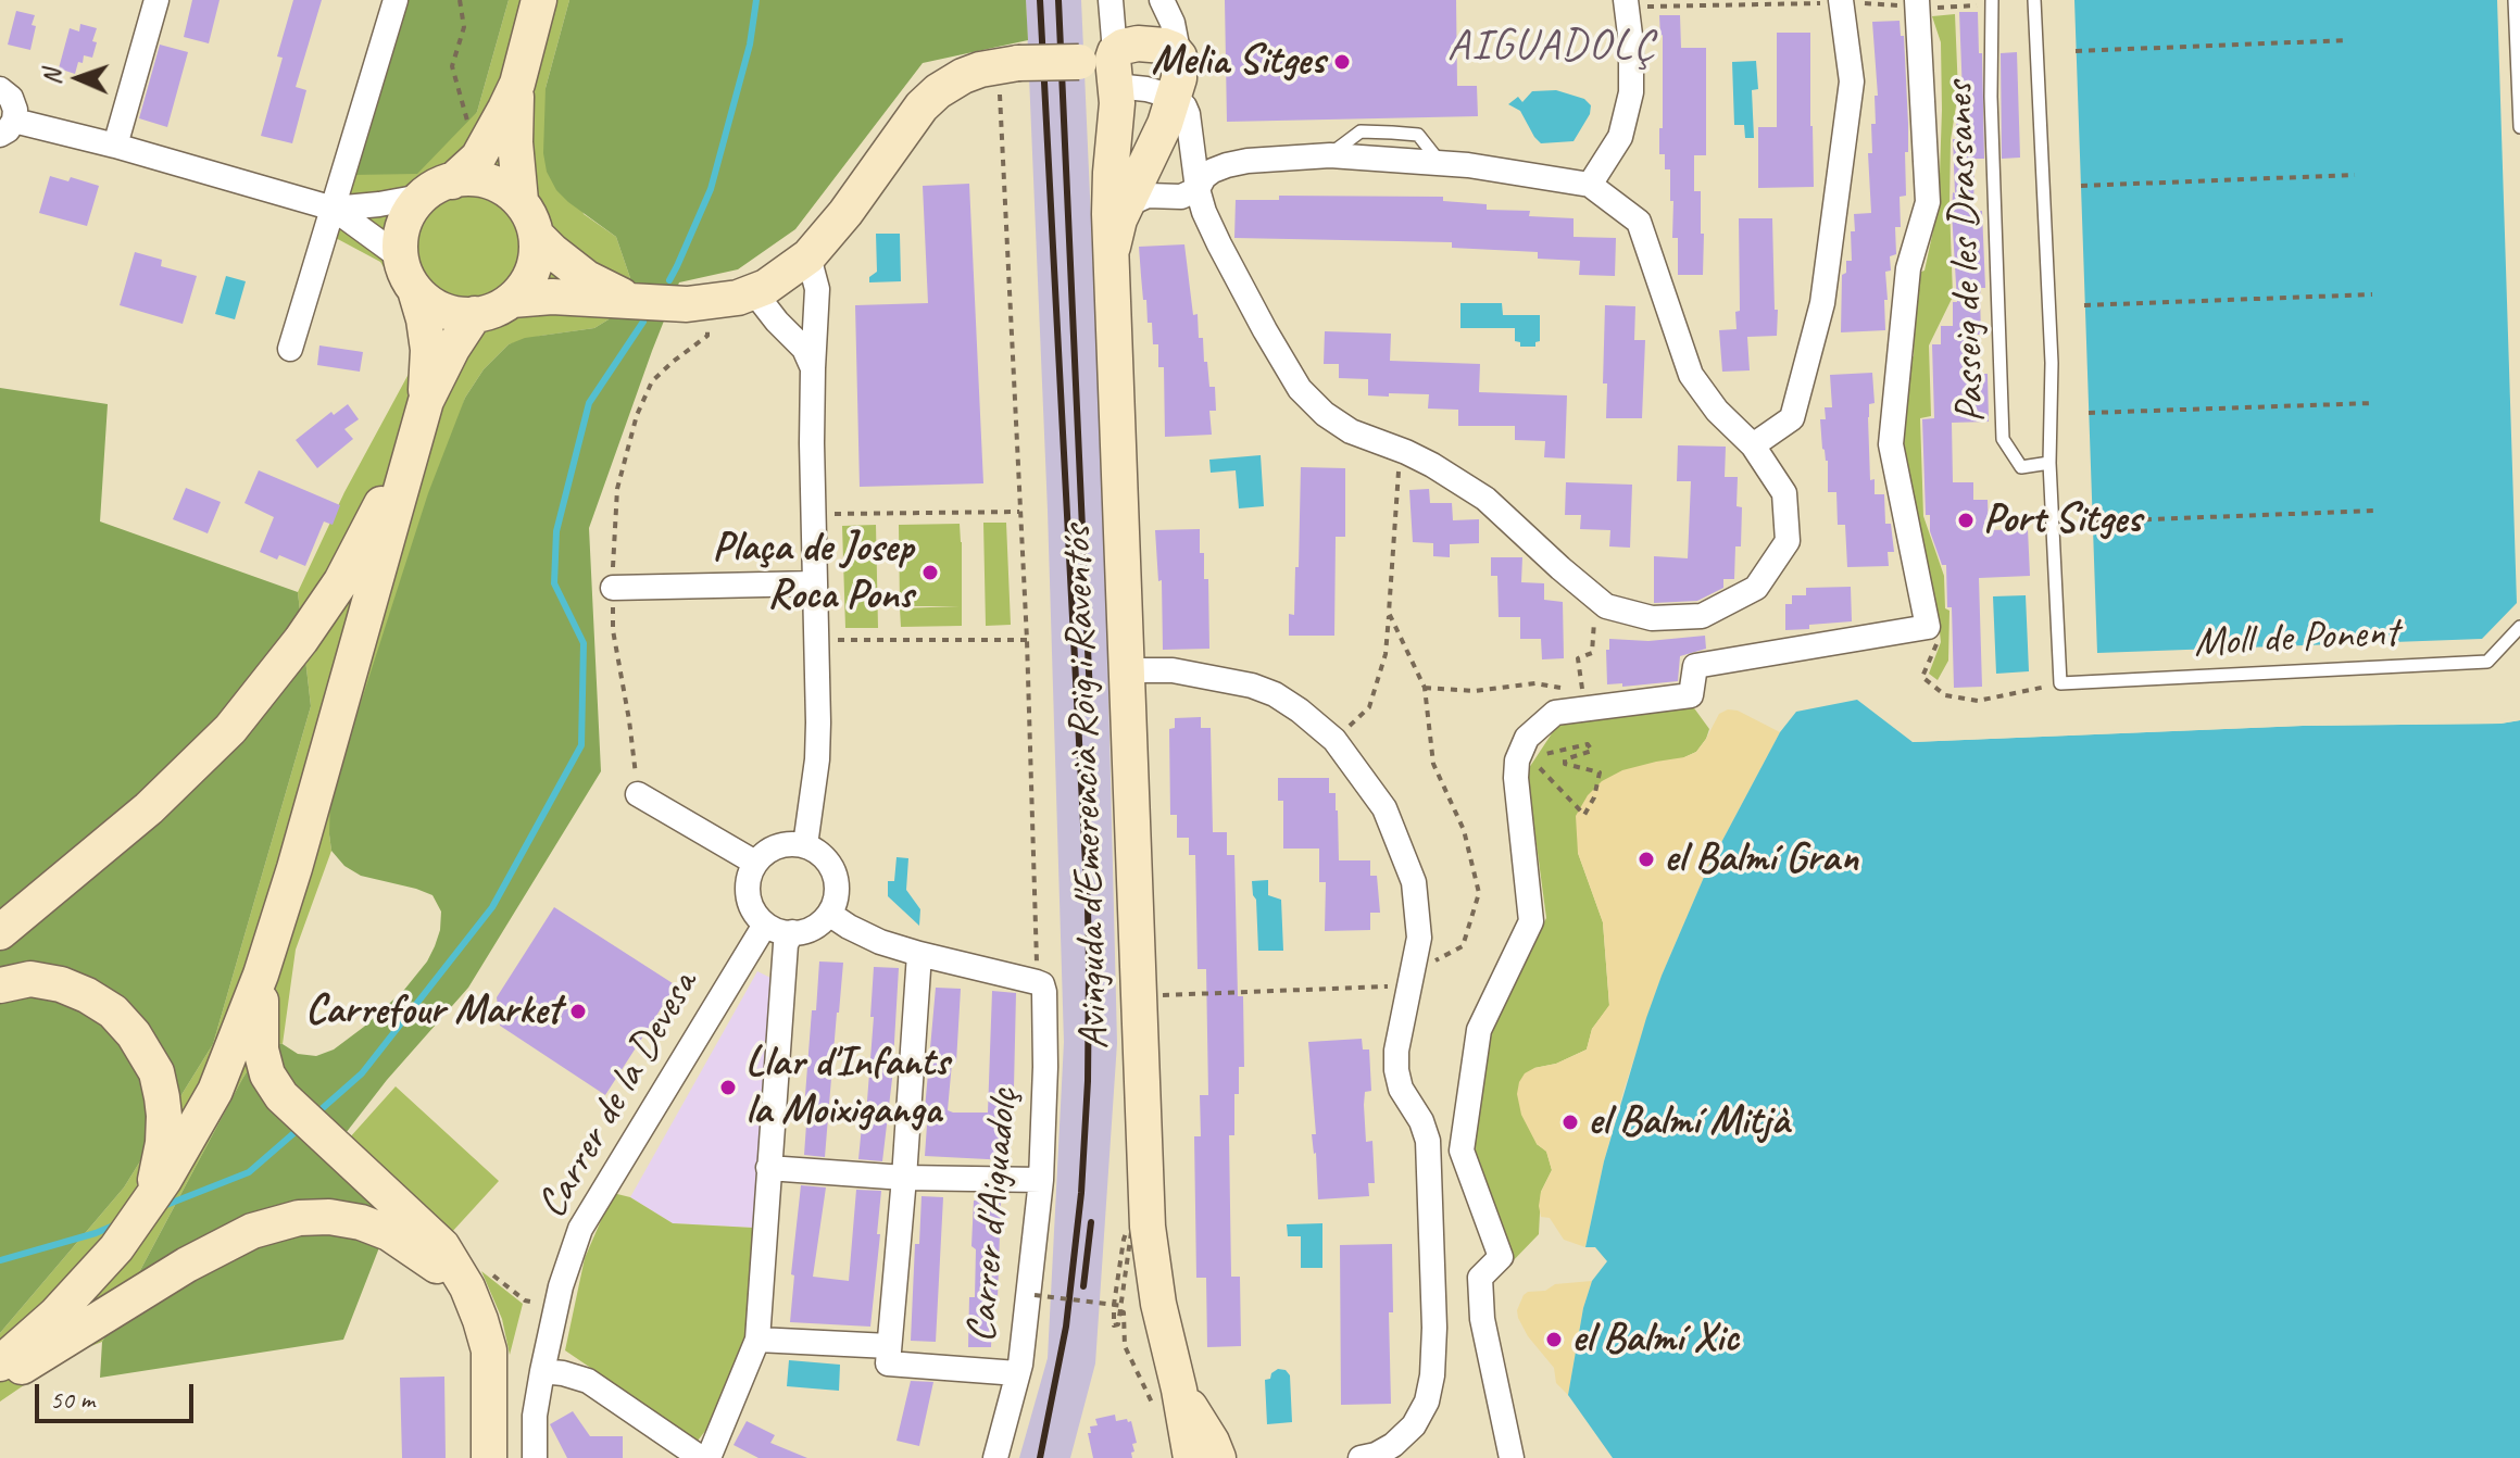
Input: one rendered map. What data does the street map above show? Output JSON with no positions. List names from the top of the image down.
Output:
{
  "streets": {
    "main road": ["Avinguda d'Emerencià Roig i Raventós"],
    "street": ["Carrer de la Devesa", "Carrer d'Aiguadolç"],
    "lane": ["Passeig de les Drassanes", "Moll de Ponent"]
  },
  "crossings": [
    ["Passeig de les Drassanes", "Moll de Ponent"]
  ],
  "districts": ["AIGUADOLÇ"],
  "places": [
    "Melia Sitges",
    "Port Sitges",
    "Plaça de Josep Roca Pons",
    "el Balmí Gran",
    "Carrefour Market",
    "Llar d'Infants la Moixiganga",
    "el Balmí Mitjà",
    "el Balmí Xic"
  ],
  "scale_bar": "50 m",
  "north": "left"
}
